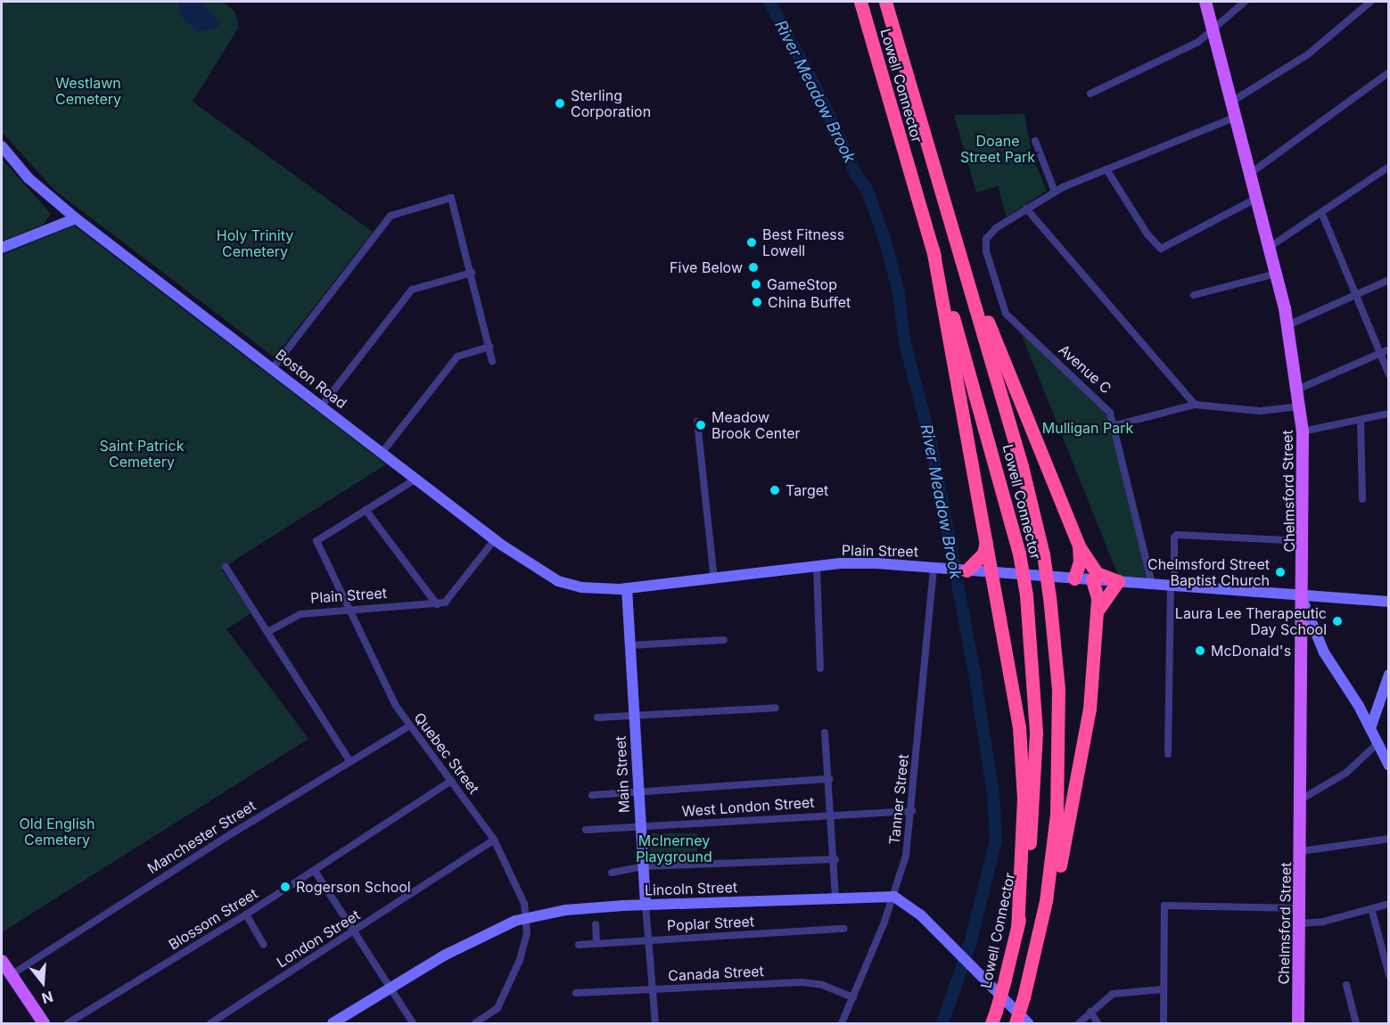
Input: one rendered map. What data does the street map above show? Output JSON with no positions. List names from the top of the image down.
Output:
{
  "streets": {
    "highway": ["Lowell Connector"],
    "main road": ["Chelmsford Street"],
    "street": [
      "Avenue C",
      "Boston Road",
      "Plain Street",
      "Quebec Street",
      "Main Street",
      "Tanner Street",
      "West London Street",
      "Manchester Street",
      "Lincoln Street",
      "Blossom Street",
      "Poplar Street",
      "London Street",
      "Canada Street"
    ]
  },
  "crossings": [
    ["Avenue C", "Plain Street"],
    ["Boston Road", "Plain Street"],
    ["Boston Road", "Main Street"],
    ["Chelmsford Street", "Plain Street"],
    ["Plain Street", "Quebec Street"],
    ["Plain Street", "Main Street"],
    ["Plain Street", "Tanner Street"],
    ["Quebec Street", "Manchester Street"],
    ["Quebec Street", "Blossom Street"],
    ["Quebec Street", "London Street"],
    ["Main Street", "West London Street"],
    ["Main Street", "Lincoln Street"],
    ["Main Street", "Poplar Street"],
    ["Main Street", "Canada Street"],
    ["Tanner Street", "West London Street"],
    ["Tanner Street", "Lincoln Street"],
    ["Tanner Street", "Canada Street"]
  ],
  "water": ["River Meadow Brook"],
  "parks": [
    "Westlawn Cemetery",
    "Doane Street Park",
    "Holy Trinity Cemetery",
    "Mulligan Park",
    "Saint Patrick Cemetery",
    "Old English Cemetery",
    "McInerney Playground"
  ],
  "places": [
    "Sterling Corporation",
    "Best Fitness Lowell",
    "Five Below",
    "GameStop",
    "China Buffet",
    "Meadow Brook Center",
    "Target",
    "Chelmsford Street Baptist Church",
    "Laura Lee Therapeutic Day School",
    "McDonald's",
    "Rogerson School"
  ],
  "north": "bottom"
}
